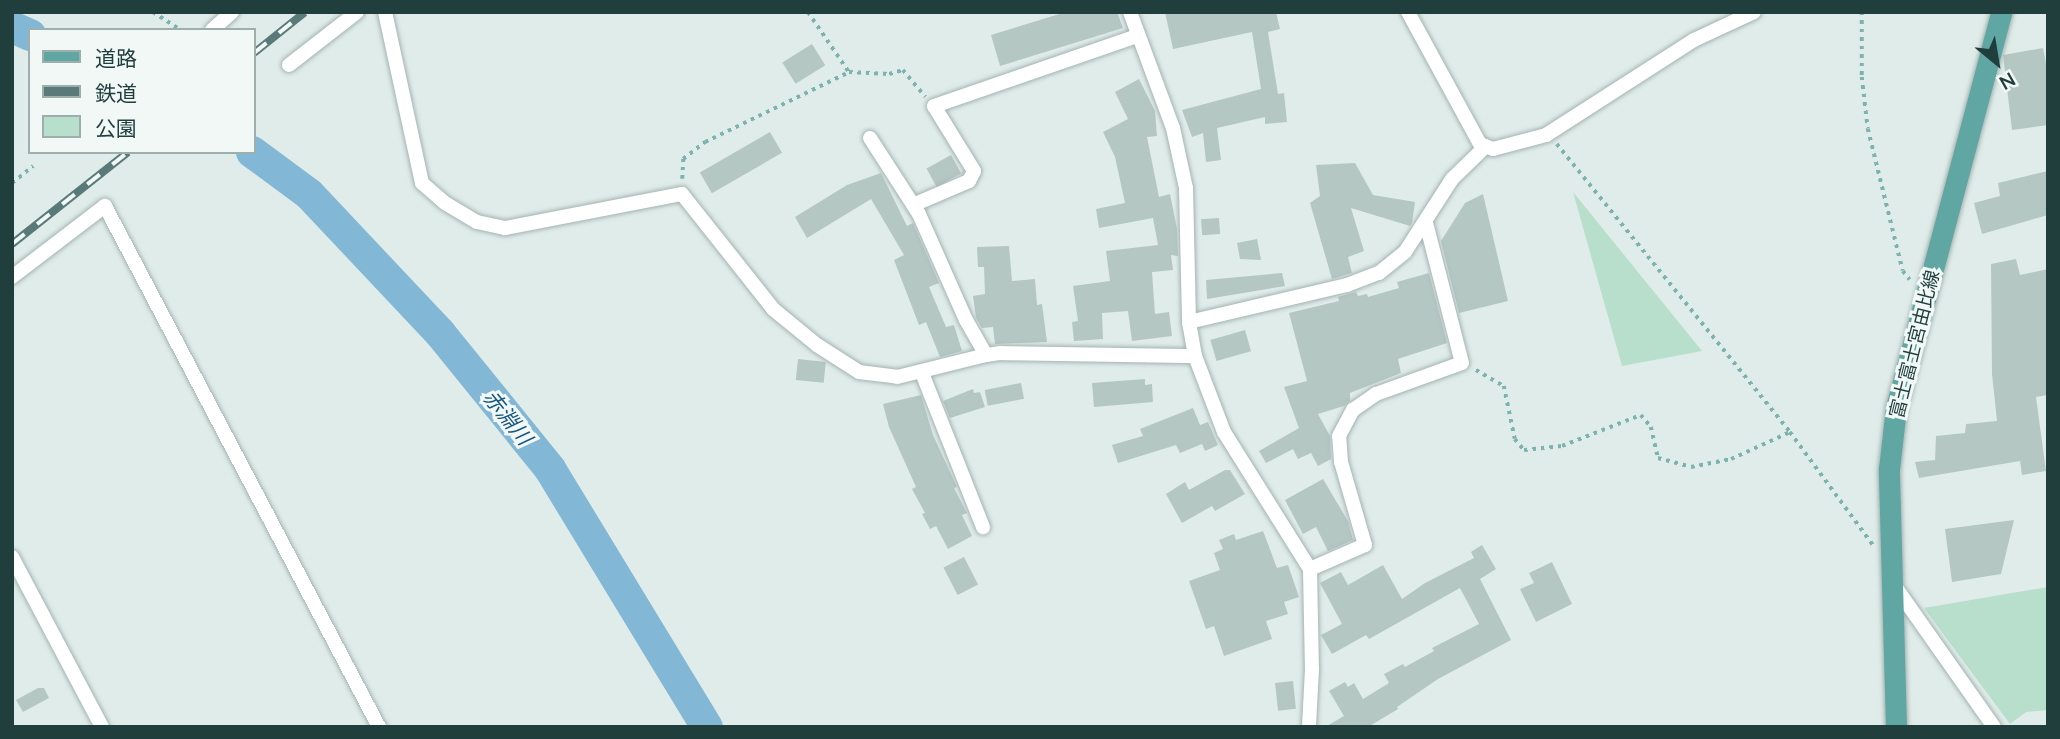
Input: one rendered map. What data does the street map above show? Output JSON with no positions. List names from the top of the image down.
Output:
{
  "streets": {
    "main road": ["富士富士宮由比線"]
  },
  "water": ["赤淵川"],
  "legend": ["道路", "鉄道", "公園"],
  "north": "bottom right"
}
